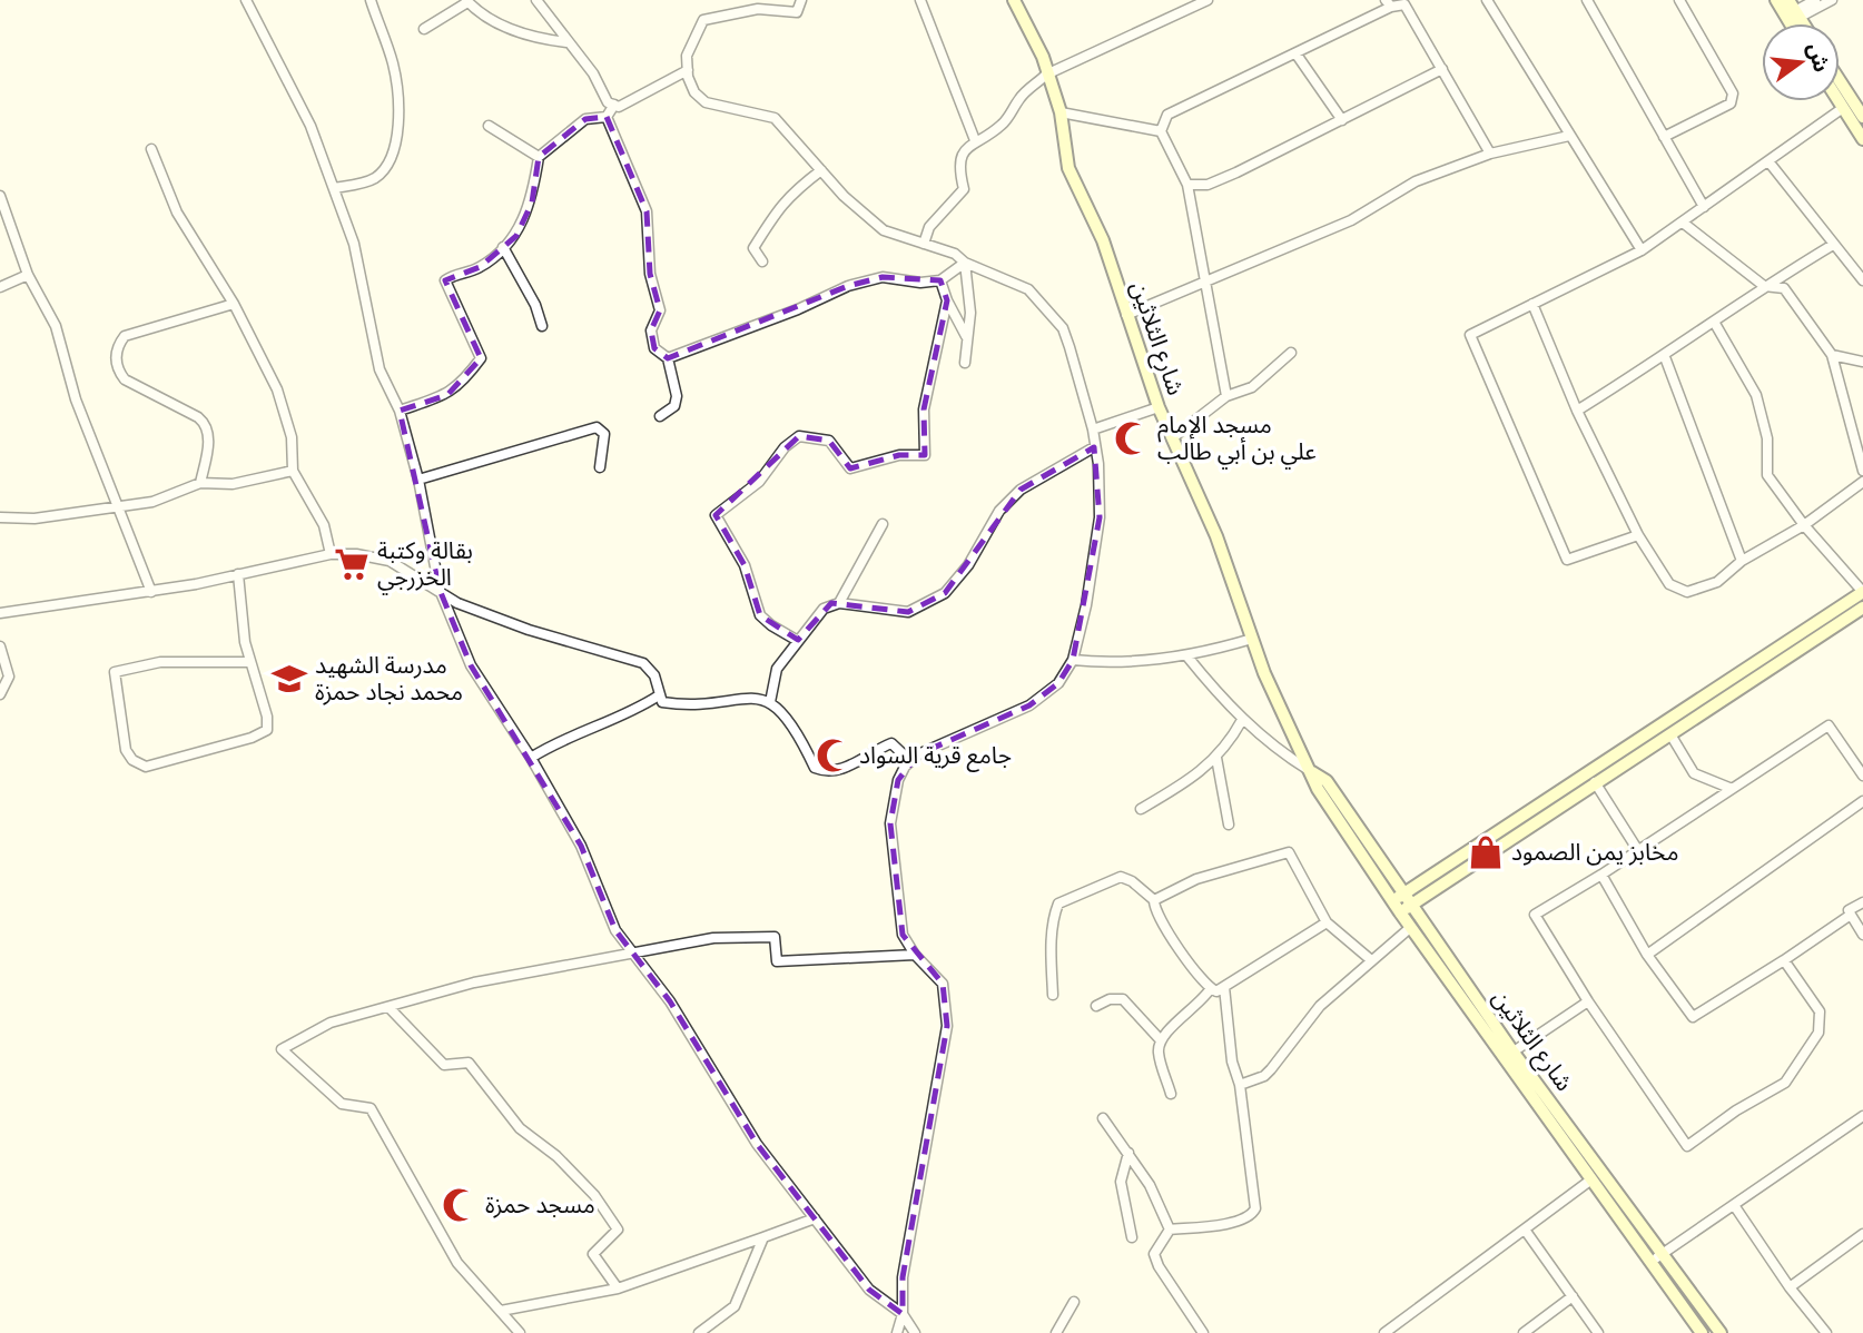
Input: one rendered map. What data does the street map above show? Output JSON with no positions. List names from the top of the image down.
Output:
{
  "streets": {
    "street": ["شارع الثلاثين"]
  },
  "places": {
    "mosque": ["مسجد الإمام علي بن أبي طالب", "جامع قرية السواد", "مسجد حمزة"],
    "supermarket": ["بقالة وكتبة الخزرجي"],
    "school or university": ["مدرسة الشهيد محمد نجاد حمزة"],
    "shop": ["مخابز يمن الصمود"]
  },
  "north": "right"
}
